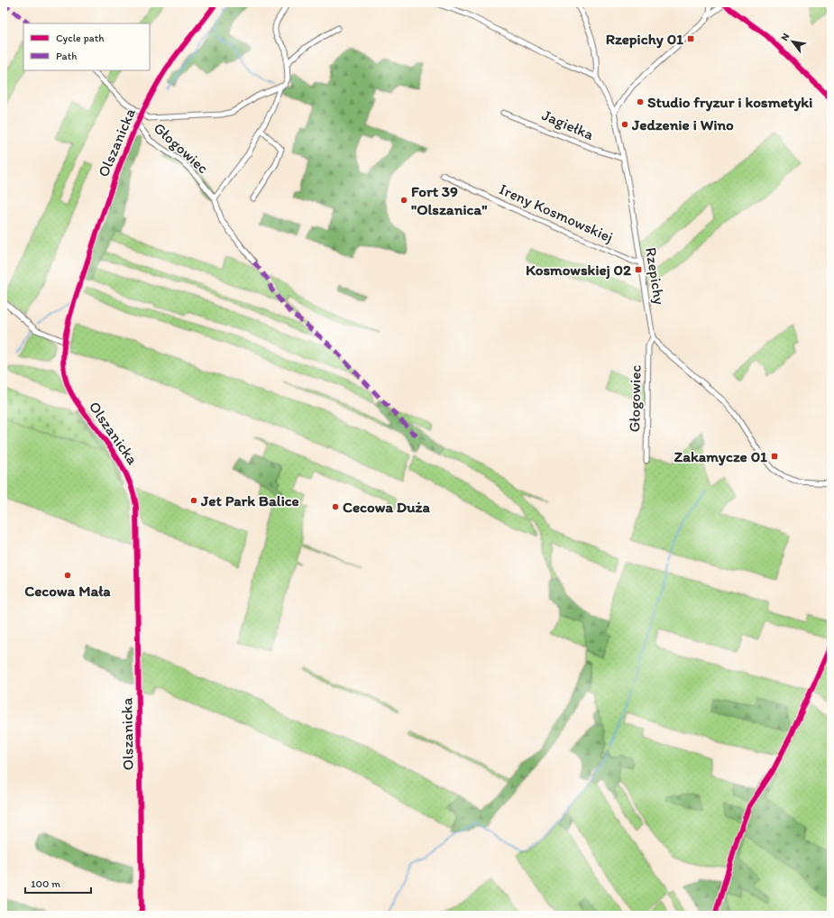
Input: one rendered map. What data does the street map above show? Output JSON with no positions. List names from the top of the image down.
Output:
{
  "streets": {
    "street": [
      "Jagiełka",
      "Olszanicka",
      "Głogowiec",
      "Ireny Kosmowskiej",
      "Rzepichy"
    ]
  },
  "crossings": [
    ["Jagiełka", "Rzepichy"],
    ["Olszanicka", "Głogowiec"],
    ["Głogowiec", "Rzepichy"],
    ["Ireny Kosmowskiej", "Rzepichy"]
  ],
  "places": {
    "transit": ["Rzepichy 01", "Kosmowskiej 02", "Zakamycze 01"],
    "other": [
      "Studio fryzur i kosmetyki",
      "Jedzenie i Wino",
      "Fort 39 \"Olszanica\"",
      "Jet Park Balice",
      "Cecowa Duża",
      "Cecowa Mała"
    ]
  },
  "legend": ["Cycle path", "Path"],
  "scale_bar": "100 m",
  "north": "top left"
}
